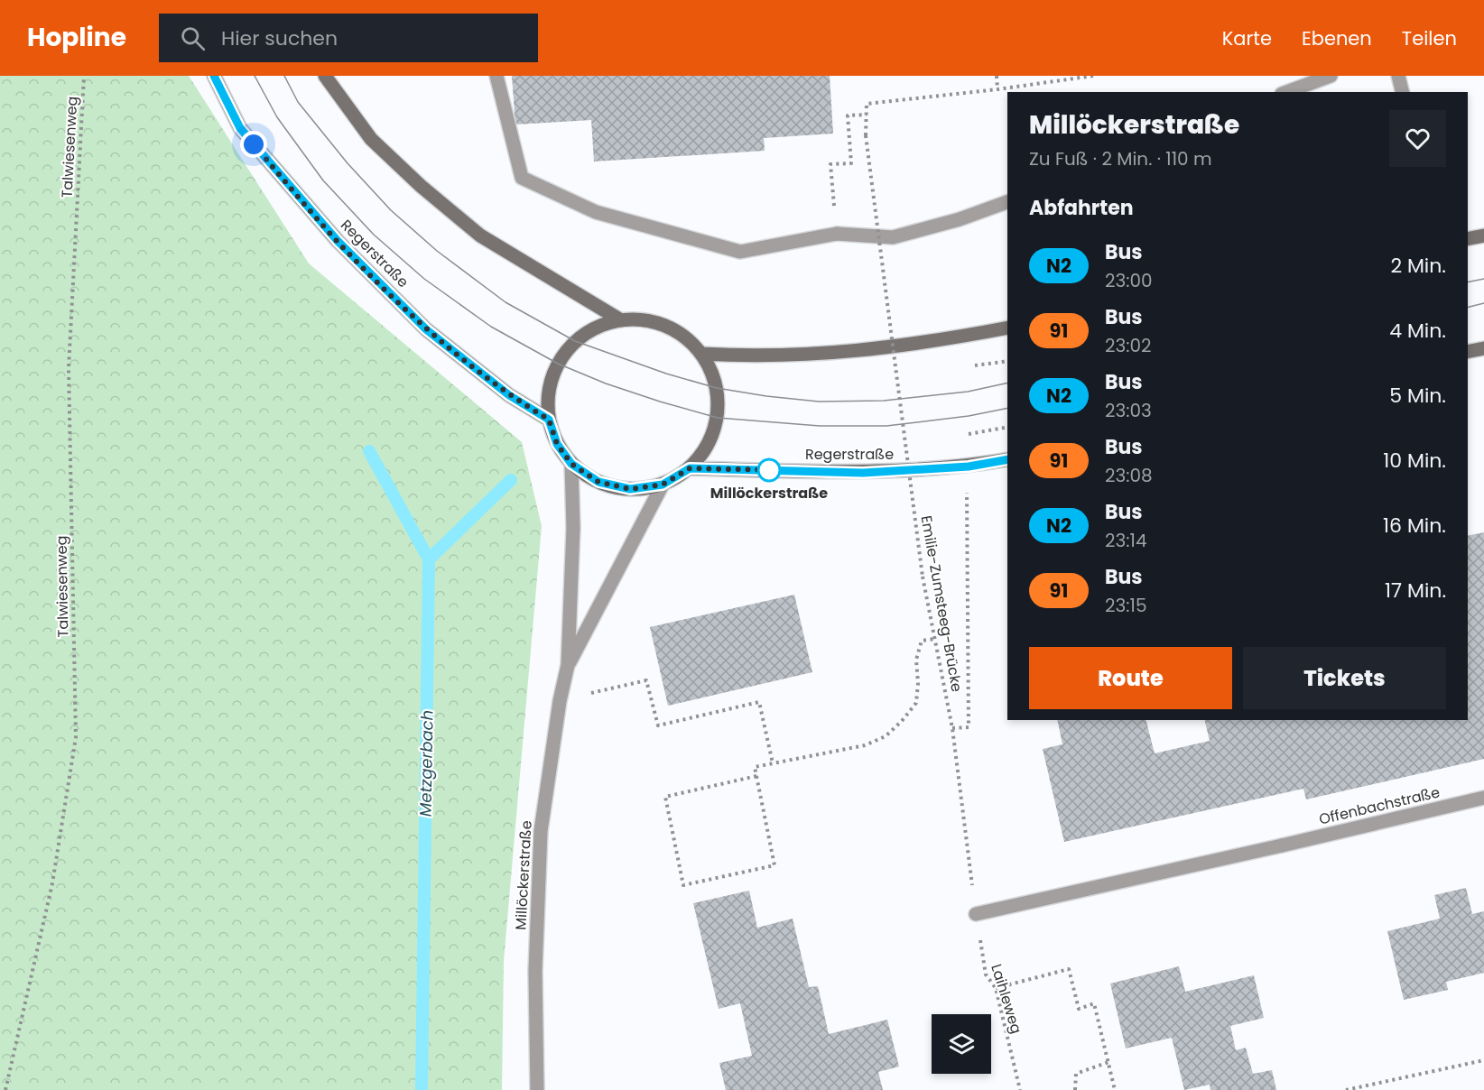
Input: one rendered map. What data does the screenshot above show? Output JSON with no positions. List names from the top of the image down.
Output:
{
  "streets": {
    "main road": ["Regerstraße"],
    "street": ["Offenbachstraße", "Millöckerstraße"],
    "path": ["Talwiesenweg", "Emilie-Zumsteeg-Brücke", "Laihleweg"]
  },
  "crossings": [
    ["Regerstraße", "Millöckerstraße"],
    ["Emilie-Zumsteeg-Brücke", "Offenbachstraße"],
    ["Emilie-Zumsteeg-Brücke", "Laihleweg"],
    ["Offenbachstraße", "Laihleweg"]
  ],
  "water": ["Metzgerbach"],
  "places": ["Millöckerstraße"],
  "lines": ["bus line N2"],
  "page": {
    "header": "Hopline",
    "search": "Hier suchen",
    "nav": ["Karte", "Ebenen", "Teilen"],
    "heading": [
      ["Millöckerstraße", "Zu Fuß · 2 Min. · 110 m"],
      "Abfahrten"
    ],
    "list": [
      {
        "mark": "N2",
        "name": "Bus",
        "note": "23:00",
        "value": "2 Min."
      },
      {
        "mark": "91",
        "name": "Bus",
        "note": "23:02",
        "value": "4 Min."
      },
      {
        "mark": "N2",
        "name": "Bus",
        "note": "23:03",
        "value": "5 Min."
      },
      {
        "mark": "91",
        "name": "Bus",
        "note": "23:08",
        "value": "10 Min."
      },
      {
        "mark": "N2",
        "name": "Bus",
        "note": "23:14",
        "value": "16 Min."
      },
      {
        "mark": "91",
        "name": "Bus",
        "note": "23:15",
        "value": "17 Min."
      }
    ],
    "buttons": ["Route", "Tickets"]
  }
}
